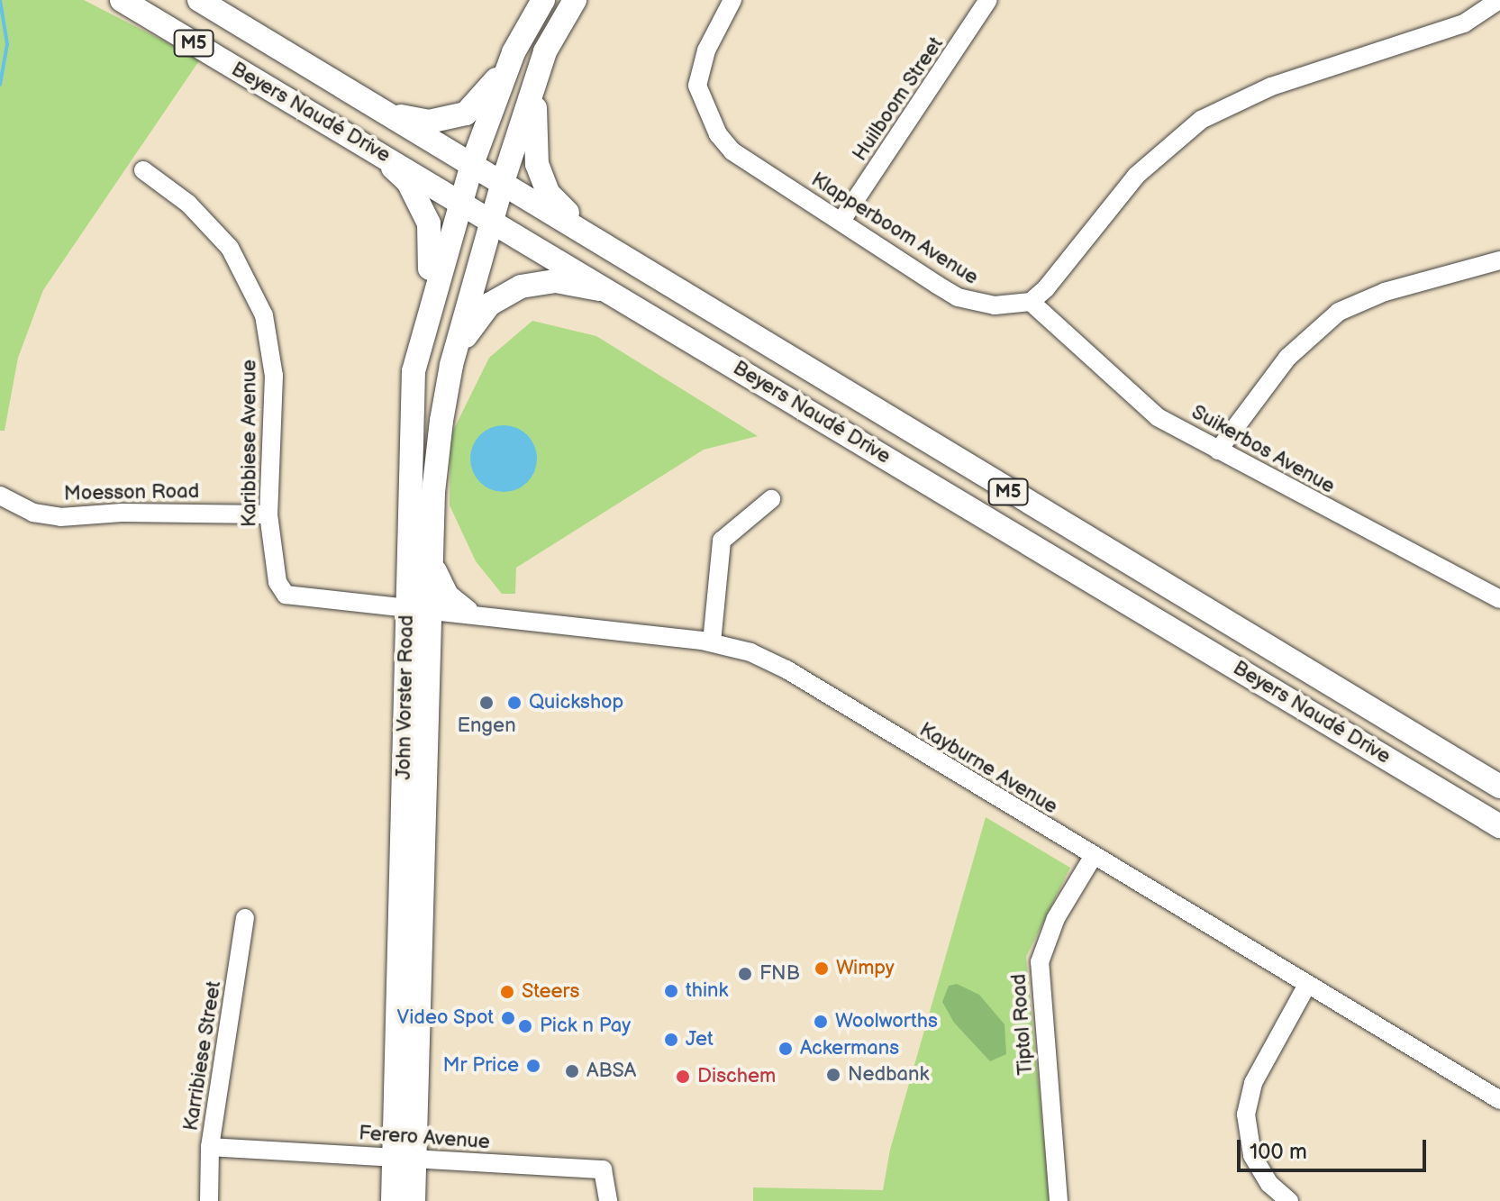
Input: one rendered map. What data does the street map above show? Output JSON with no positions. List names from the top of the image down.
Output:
{
  "streets": {
    "main road": ["M5", "Beyers Naudé Drive", "John Vorster Road"],
    "street": [
      "Huilboom Street",
      "Klapperboom Avenue",
      "Karibbiese Avenue",
      "Suikerbos Avenue",
      "Moesson Road",
      "Kayburne Avenue",
      "Tiptol Road",
      "Karribiese Street",
      "Ferero Avenue"
    ]
  },
  "crossings": [
    ["Huilboom Street", "Klapperboom Avenue"],
    ["Beyers Naudé Drive", "John Vorster Road"],
    ["Klapperboom Avenue", "Suikerbos Avenue"],
    ["Karibbiese Avenue", "Moesson Road"],
    ["Karibbiese Avenue", "John Vorster Road"],
    ["Karibbiese Avenue", "Kayburne Avenue"],
    ["John Vorster Road", "Kayburne Avenue"],
    ["John Vorster Road", "Ferero Avenue"],
    ["Kayburne Avenue", "Tiptol Road"],
    ["Karribiese Street", "Ferero Avenue"]
  ],
  "places": [
    "Engen",
    "Quickshop",
    "Wimpy",
    "FNB",
    "think",
    "Steers",
    "Video Spot",
    "Woolworths",
    "Pick n Pay",
    "Jet",
    "Ackermans",
    "Mr Price",
    "ABSA",
    "Nedbank",
    "Dischem"
  ],
  "scale_bar": "100 m"
}
